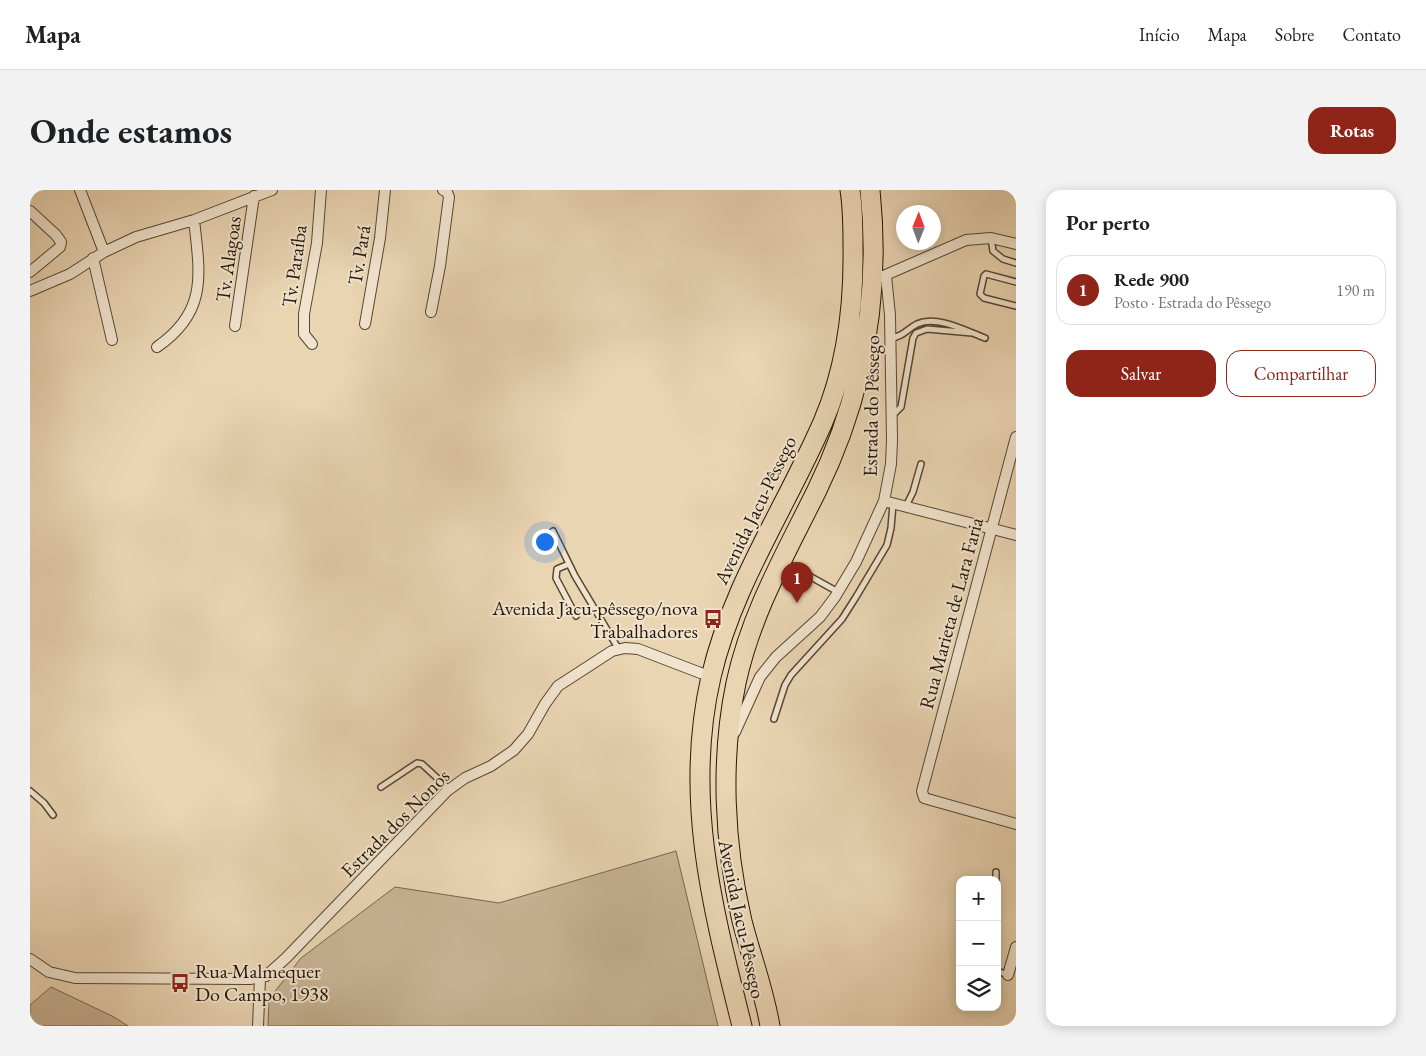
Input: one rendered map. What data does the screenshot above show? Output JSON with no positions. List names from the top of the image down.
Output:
{
  "streets": {
    "highway": ["Avenida Jacu-Pêssego"],
    "street": [
      "Tv. Pará",
      "Tv. Alagoas",
      "Tv. Paraíba",
      "Estrada do Pêssego",
      "Rua Marieta de Lara Faria",
      "Estrada dos Nonos"
    ]
  },
  "crossings": [
    ["Estrada do Pêssego", "Avenida Jacu-Pêssego"]
  ],
  "places": {
    "bus stop": ["Avenida Jacu-pêssego/nova Trabalhadores", "Rua Malmequer Do Campo, 1938"]
  },
  "north": "top",
  "page": {
    "header": "Mapa",
    "nav": [
      "Início",
      "Mapa",
      "Sobre",
      "Contato"
    ],
    "buttons": [
      "Rotas",
      ["Salvar", "Compartilhar"]
    ],
    "title": "Onde estamos",
    "heading": "Por perto",
    "list": [
      {
        "mark": "1",
        "name": "Rede 900",
        "note": "Posto · Estrada do Pêssego",
        "value": "190 m"
      }
    ],
    "pins": "1",
    "map_buttons": ["+", "−"]
  }
}
